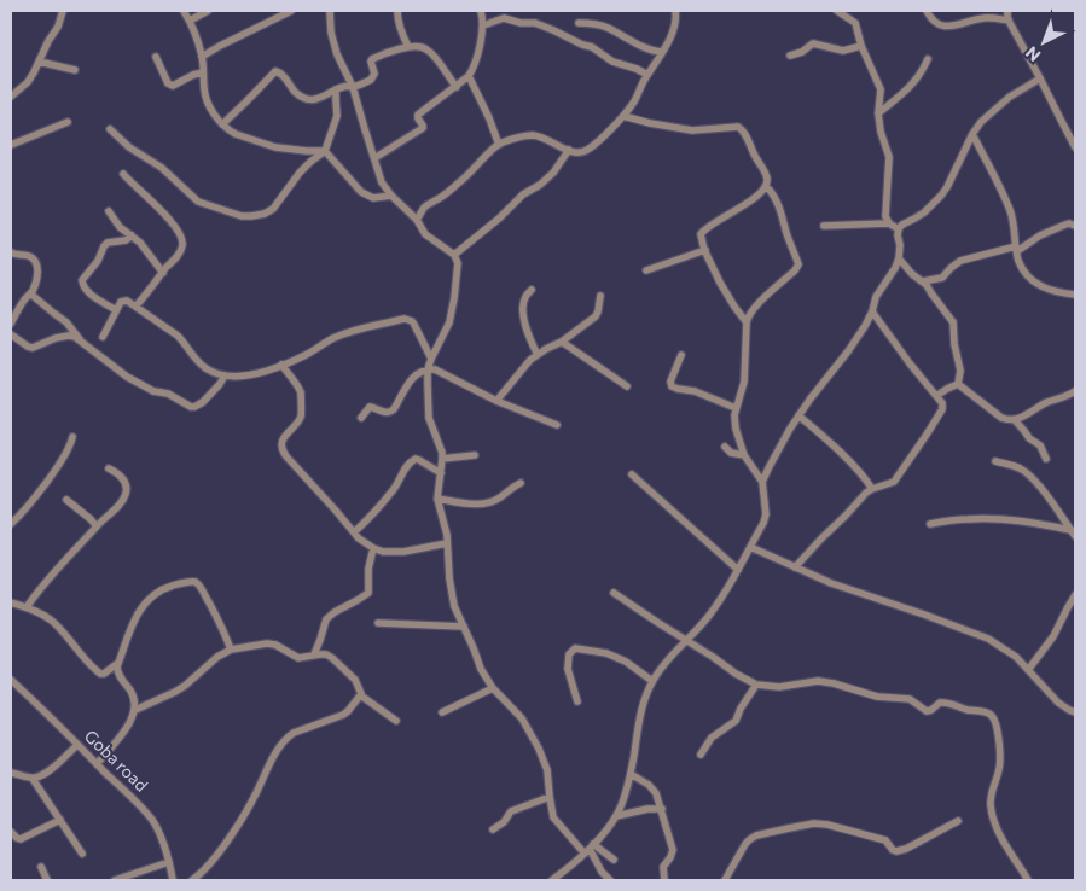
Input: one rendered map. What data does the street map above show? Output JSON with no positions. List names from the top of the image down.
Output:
{
  "streets": {
    "street": ["Goba road"]
  },
  "north": "bottom left"
}
